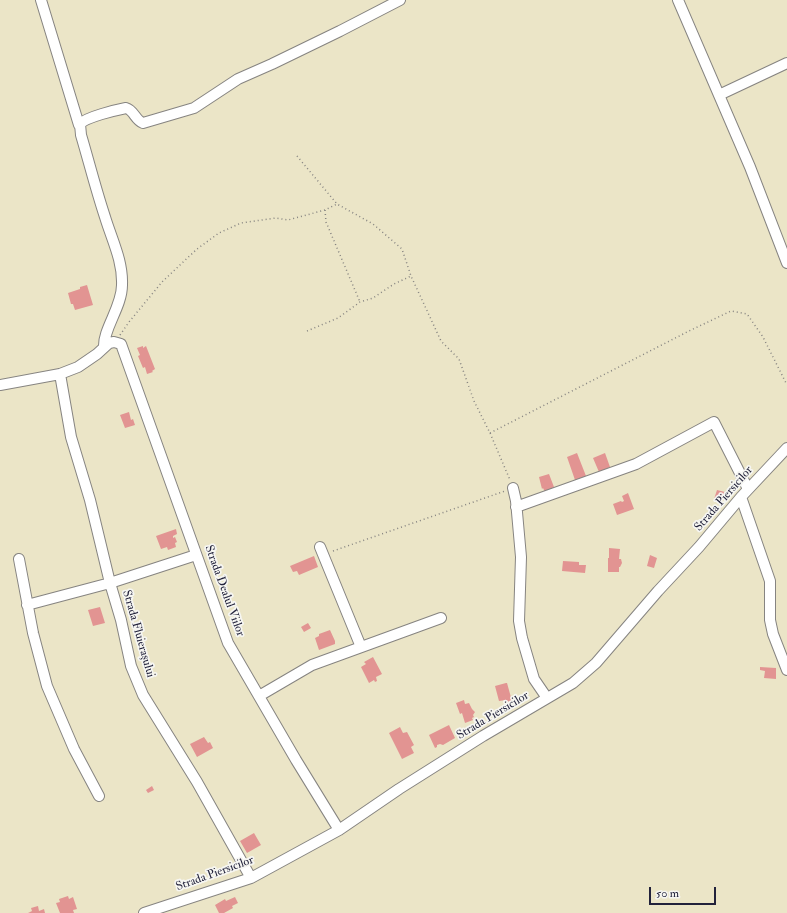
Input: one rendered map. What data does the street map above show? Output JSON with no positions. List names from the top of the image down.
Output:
{
  "streets": {
    "street": ["Strada Piersicilor", "Strada Dealul Viilor", "Strada Fluierașului"]
  },
  "crossings": [
    ["Strada Piersicilor", "Strada Dealul Viilor"],
    ["Strada Piersicilor", "Strada Fluierașului"]
  ],
  "scale_bar": "50 m"
}
